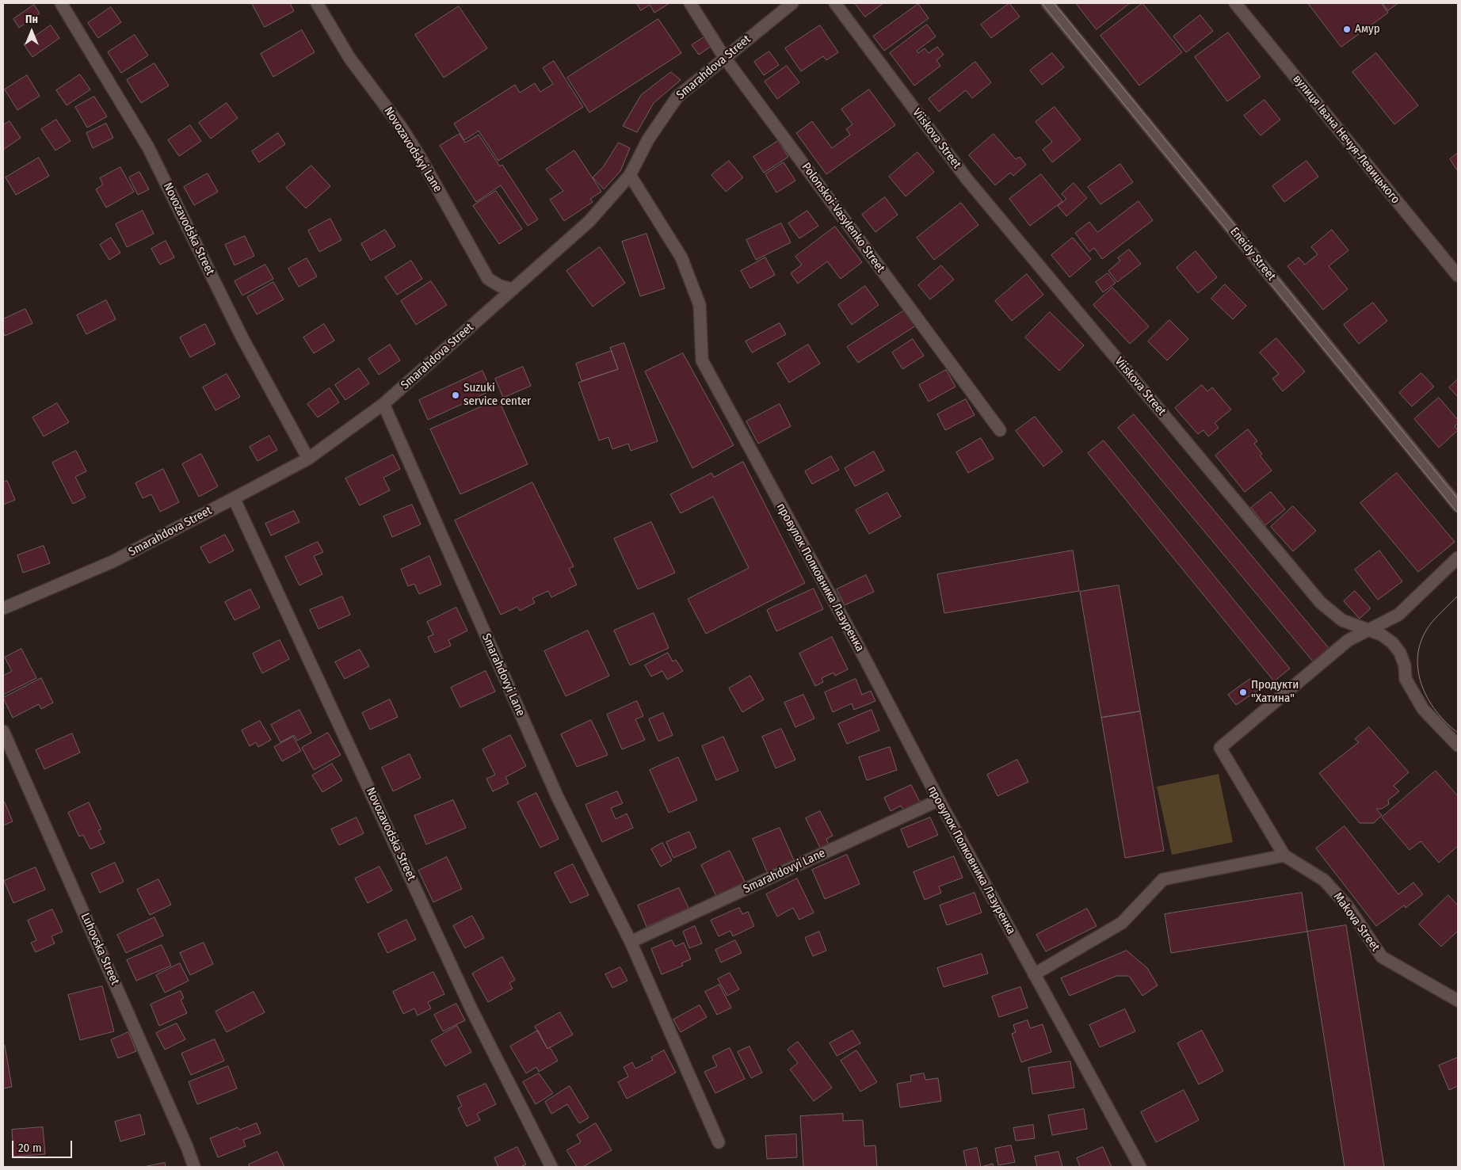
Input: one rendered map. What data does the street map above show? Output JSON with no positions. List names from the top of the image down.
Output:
{
  "streets": {
    "street": [
      "Smarahdova Street",
      "Viiskova Street",
      "вулиця Івана Нечуя-Левицького",
      "Novozavodskyi Lane",
      "Polonskoi-Vasylenko Street",
      "Novozavodska Street",
      "Eneidy Street",
      "провулок Полковника Лазуренка",
      "Smarahdovyi Lane",
      "Makova Street",
      "Luhovska Street"
    ]
  },
  "crossings": [
    ["Smarahdova Street", "Novozavodskyi Lane"],
    ["Smarahdova Street", "Polonskoi-Vasylenko Street"],
    ["Smarahdova Street", "Novozavodska Street"],
    ["Smarahdova Street", "провулок Полковника Лазуренка"],
    ["Smarahdova Street", "Smarahdovyi Lane"],
    ["Viiskova Street", "Makova Street"],
    ["провулок Полковника Лазуренка", "Smarahdovyi Lane"]
  ],
  "places": ["Амур", "Suzuki service center", "Продукти \"Хатина\""],
  "scale_bar": "20 m",
  "north": "top"
}
